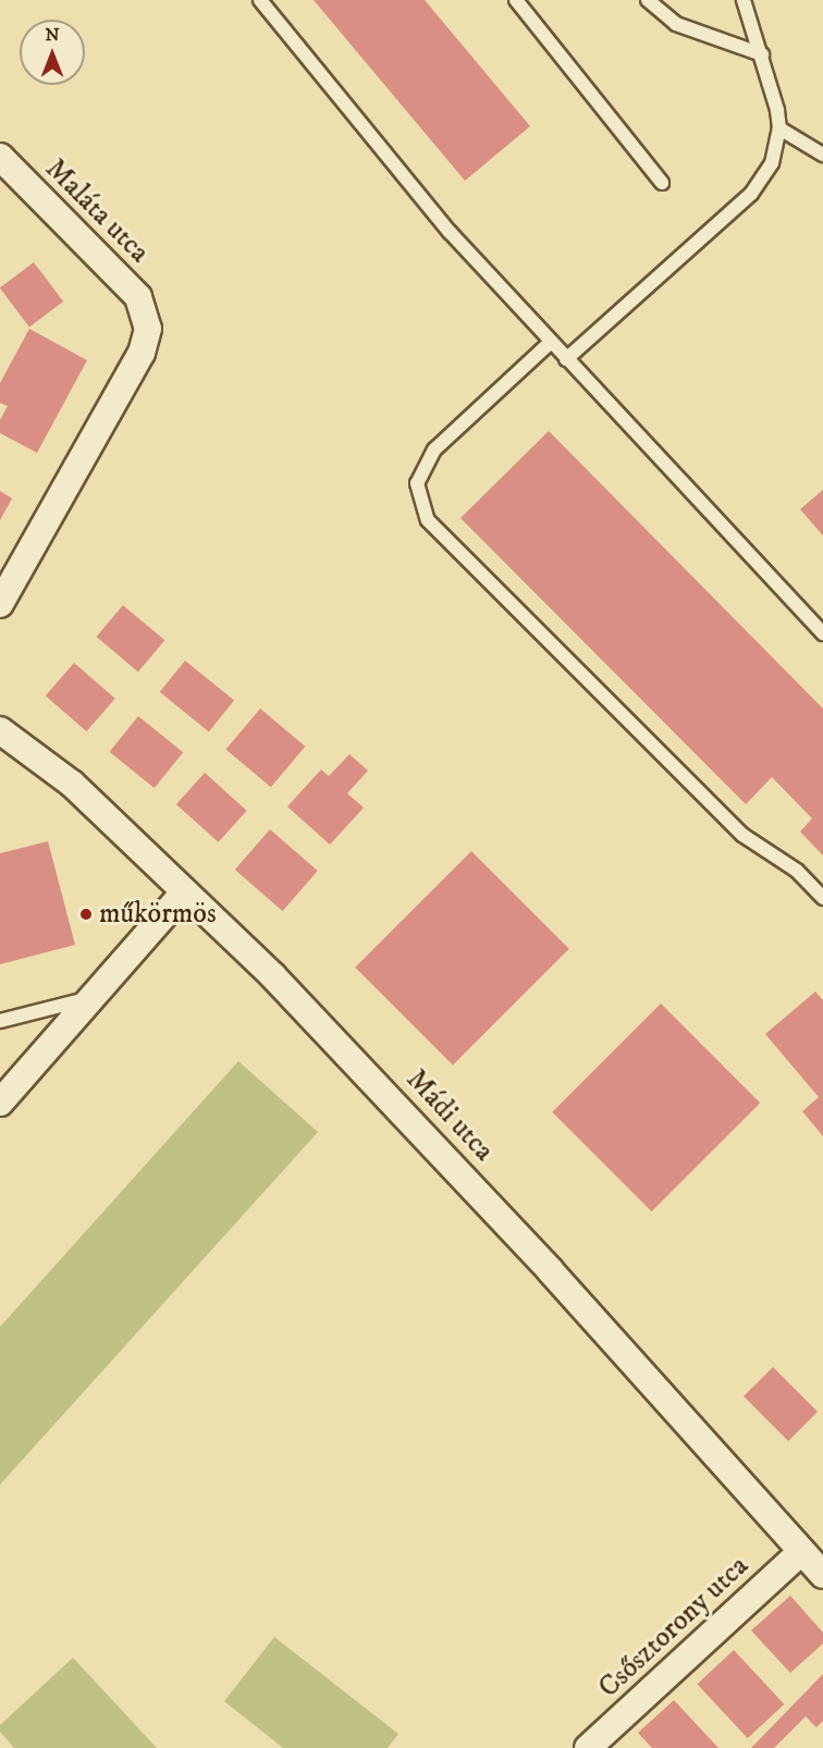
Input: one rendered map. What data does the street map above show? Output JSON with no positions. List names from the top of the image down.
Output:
{
  "streets": {
    "street": ["Maláta utca", "Mádi utca", "Csősztorony utca"]
  },
  "crossings": [
    ["Mádi utca", "Csősztorony utca"]
  ],
  "places": ["műkörmös"],
  "north": "top"
}
